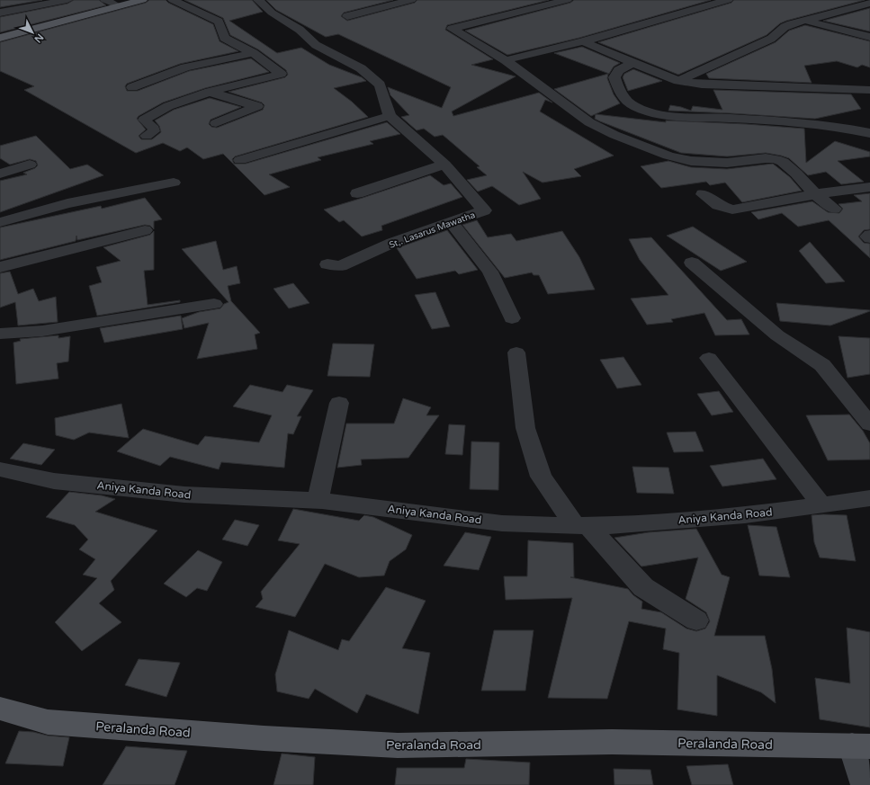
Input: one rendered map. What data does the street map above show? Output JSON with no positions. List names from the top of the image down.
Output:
{
  "streets": {
    "main road": ["Peralanda Road"],
    "street": ["St,. Lasarus Mawatha", "Aniya Kanda Road"]
  },
  "north": "bottom right"
}
